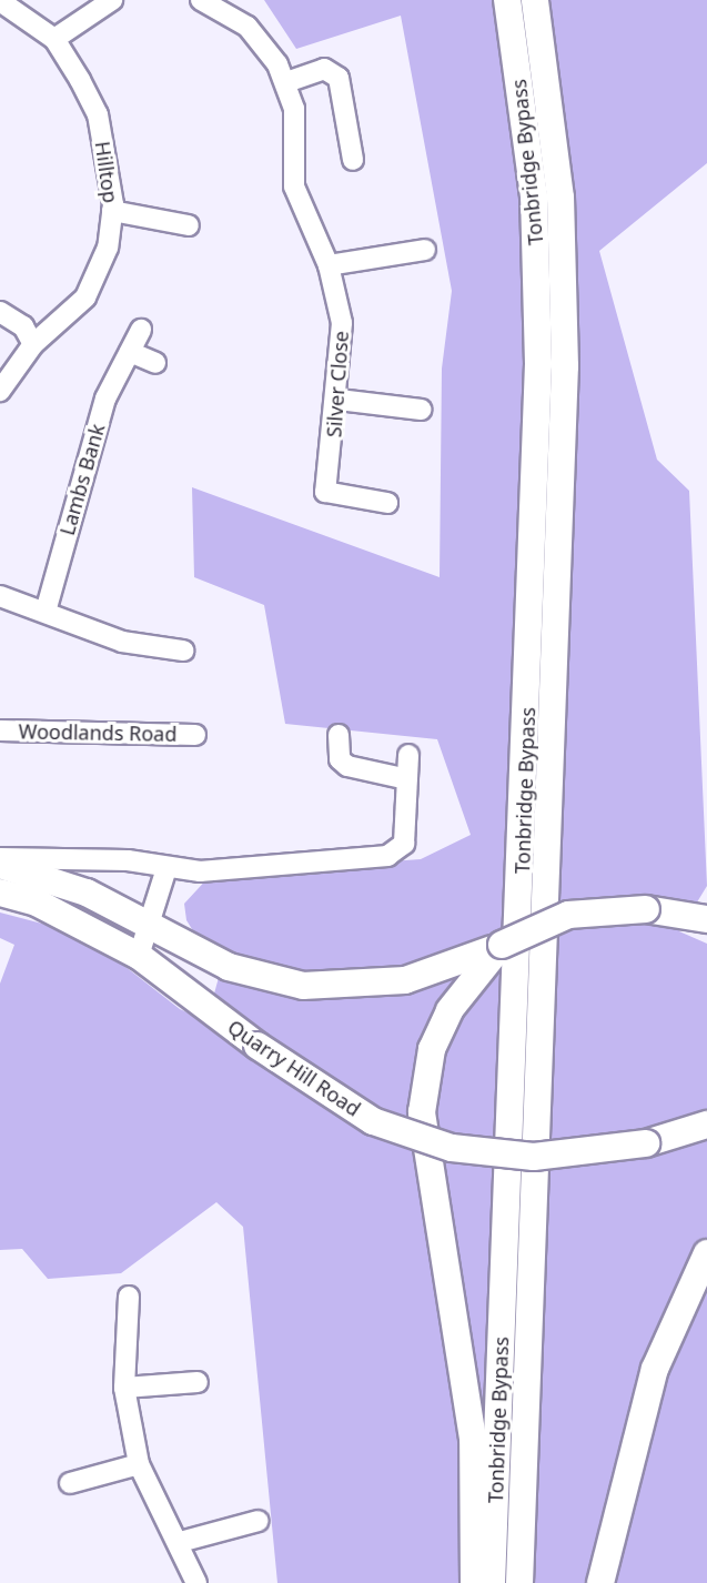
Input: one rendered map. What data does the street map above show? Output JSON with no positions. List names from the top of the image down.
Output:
{
  "streets": {
    "highway": ["Tonbridge Bypass", "Quarry Hill Road"],
    "street": [
      "Hilltop",
      "Silver Close",
      "Lambs Bank",
      "Woodlands Road"
    ]
  }
}
